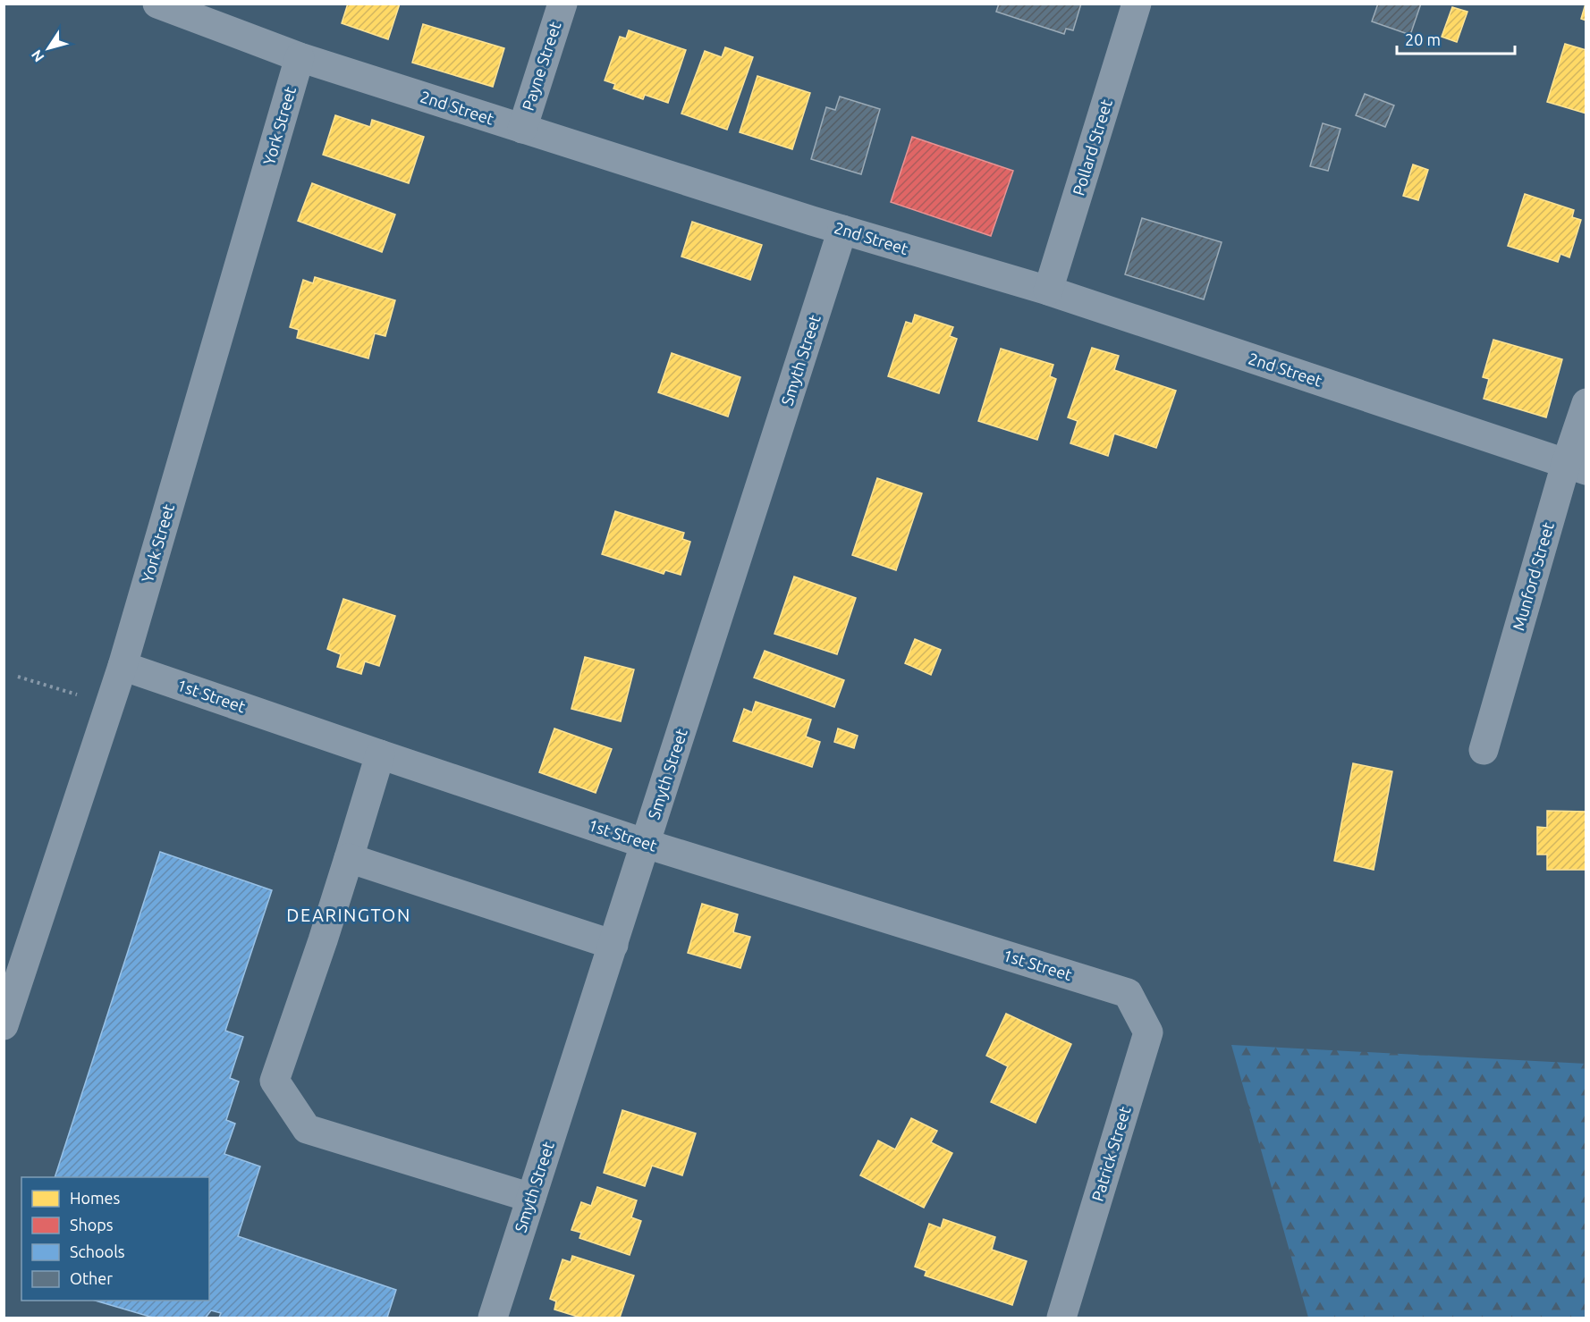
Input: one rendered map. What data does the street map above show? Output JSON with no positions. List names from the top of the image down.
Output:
{
  "streets": {
    "street": [
      "Payne Street",
      "2nd Street",
      "York Street",
      "Pollard Street",
      "Smyth Street",
      "Munford Street",
      "1st Street",
      "Patrick Street"
    ]
  },
  "crossings": [
    ["Payne Street", "2nd Street"],
    ["2nd Street", "York Street"],
    ["2nd Street", "Pollard Street"],
    ["2nd Street", "Smyth Street"],
    ["2nd Street", "Munford Street"],
    ["York Street", "1st Street"],
    ["Smyth Street", "1st Street"],
    ["1st Street", "Patrick Street"]
  ],
  "districts": ["DEARINGTON"],
  "legend": [
    "Homes",
    "Shops",
    "Schools",
    "Other"
  ],
  "scale_bar": "20 m",
  "north": "bottom left"
}
